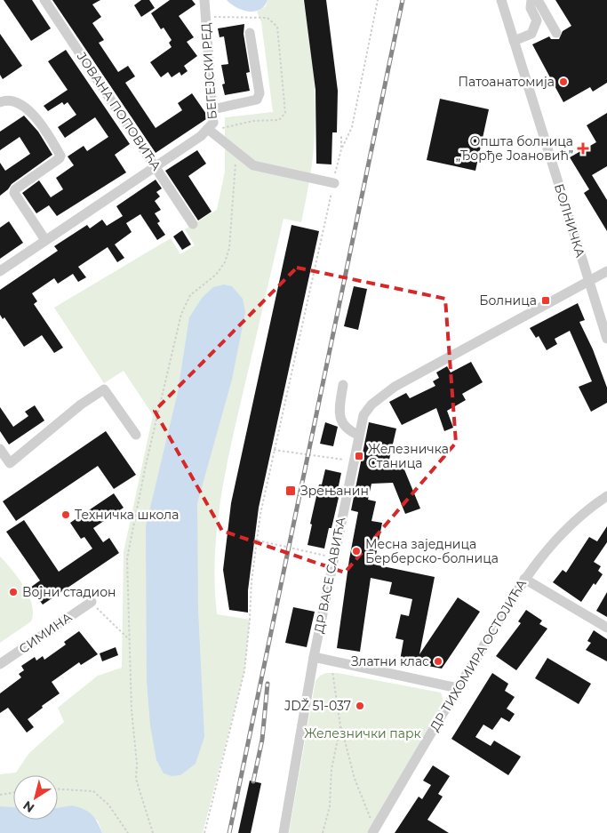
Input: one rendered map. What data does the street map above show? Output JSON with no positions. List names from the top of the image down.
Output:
{
  "streets": {
    "street": [
      "БЕГЕЈСКИ РЕД",
      "ЈОВАНА ПОПОВИЋА",
      "БОЛНИЧКА",
      "ДР ВАСЕ САВИЋА",
      "СИМИНА",
      "ДР ТИХОМИРА ОСТОЈИЋА"
    ]
  },
  "crossings": [
    ["БОЛНИЧКА", "ДР ВАСЕ САВИЋА"]
  ],
  "parks": ["Железнички парк"],
  "places": {
    "other": [
      "Патоанатомија",
      "Техничка школа",
      "Месна заједница Берберско-болница",
      "Војни стадион",
      "Златни клас",
      "JDŽ 51-037"
    ],
    "health": ["Општа болница „Ђорђе Јоановић”"],
    "transit": ["Болница", "Железничка Станица", "Зрењанин"]
  },
  "north": "bottom left"
}
